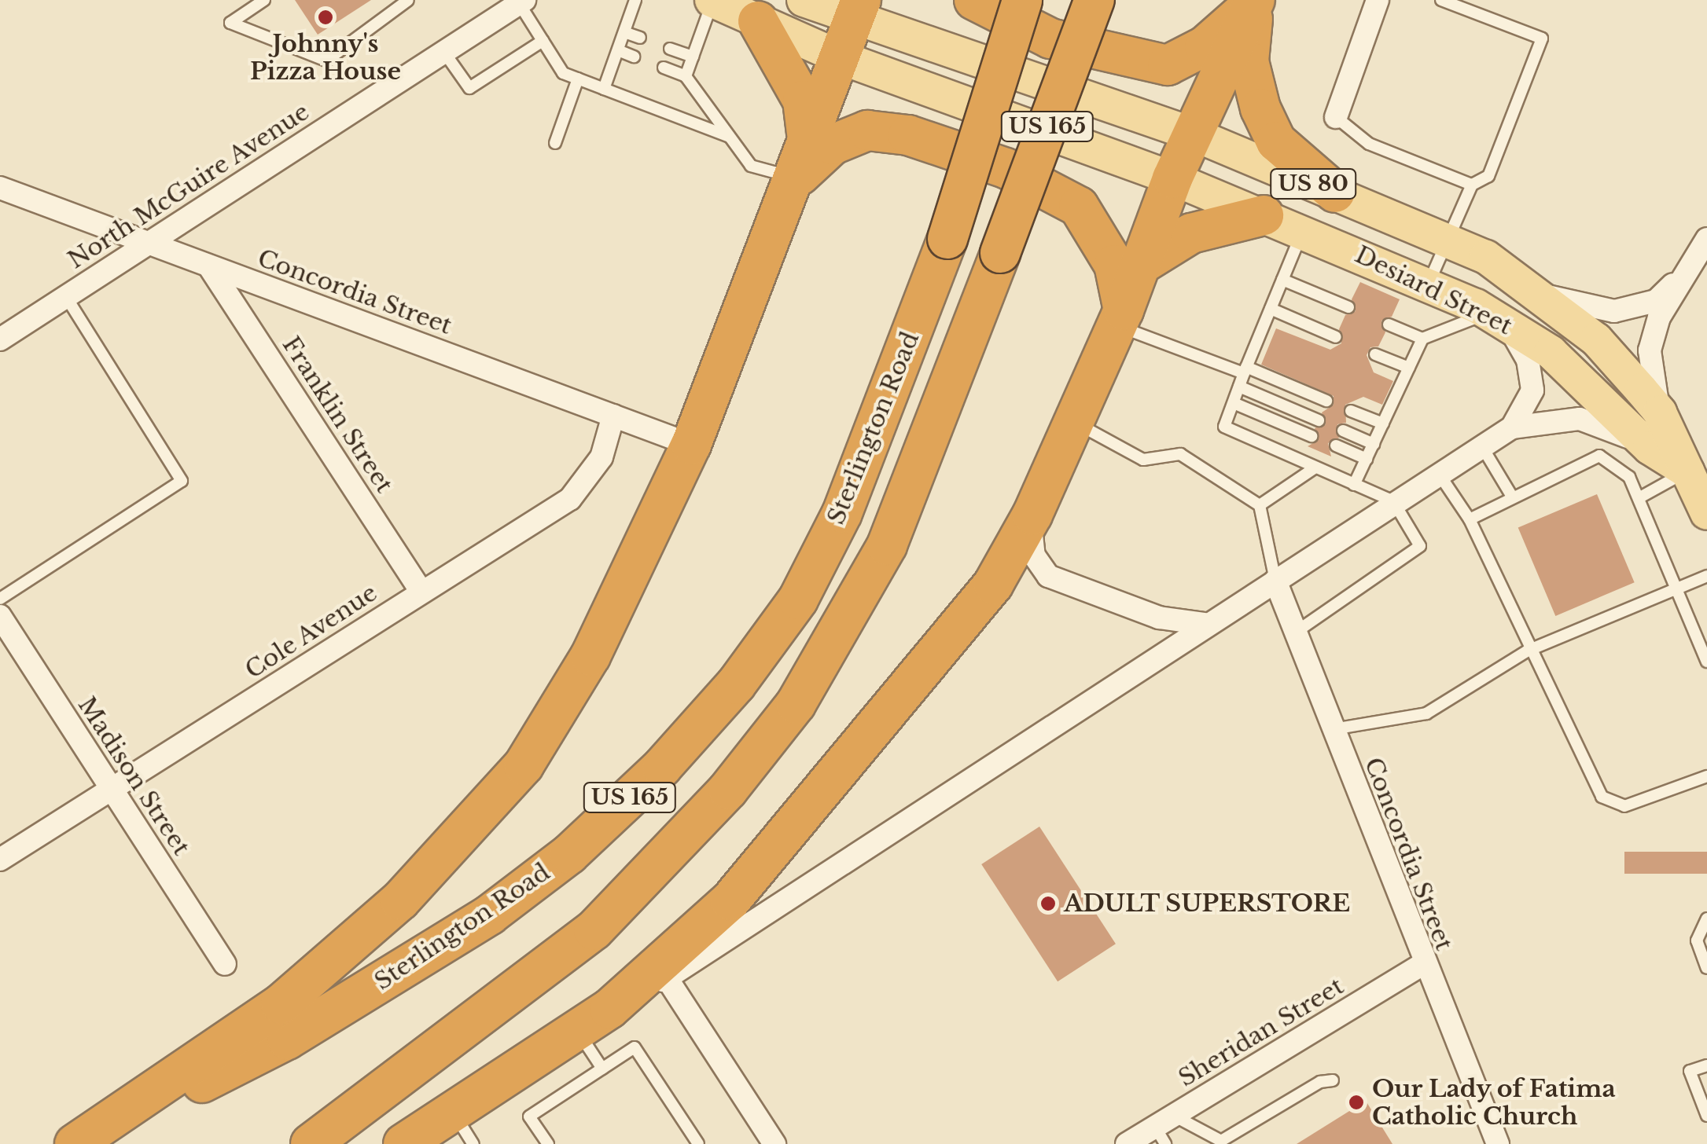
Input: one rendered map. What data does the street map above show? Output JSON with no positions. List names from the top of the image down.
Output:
{
  "streets": {
    "highway": ["US 165", "Sterlington Road"],
    "main road": ["US 80", "Desiard Street"],
    "street": [
      "North McGuire Avenue",
      "Concordia Street",
      "Franklin Street",
      "Cole Avenue",
      "Madison Street",
      "Sheridan Street"
    ]
  },
  "crossings": [
    ["US 80", "Desiard Street"],
    ["North McGuire Avenue", "Concordia Street"],
    ["Concordia Street", "Franklin Street"],
    ["Concordia Street", "Cole Avenue"],
    ["Concordia Street", "Sheridan Street"],
    ["Franklin Street", "Cole Avenue"],
    ["Cole Avenue", "Madison Street"]
  ],
  "places": ["Johnny's Pizza House", "ADULT SUPERSTORE", "Our Lady of Fatima Catholic Church"]
}
